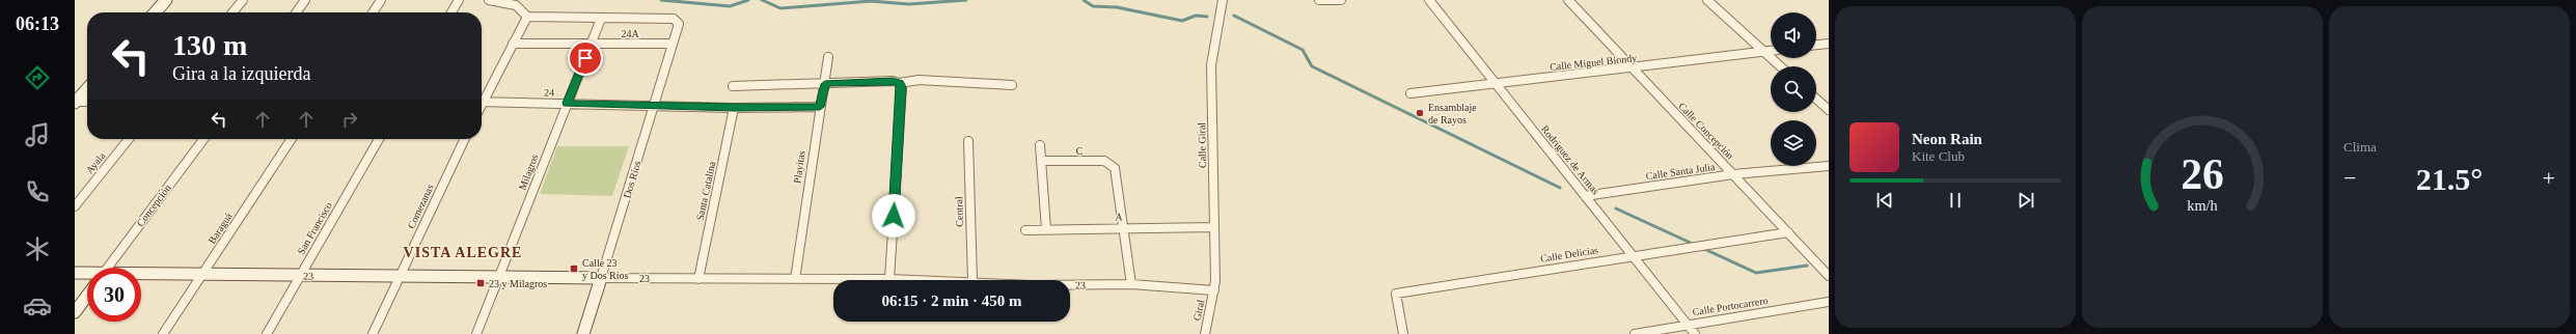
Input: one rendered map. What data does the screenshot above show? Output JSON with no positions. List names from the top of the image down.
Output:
{
  "streets": {
    "street": [
      "24A",
      "Calle Miguel Biondy",
      "24",
      "Calle Concepción",
      "Calle Giral",
      "C",
      "Rodríguez de Armas",
      "Ayala",
      "Playitas",
      "Calle Santa Julia",
      "Milagros",
      "Dos Ríos",
      "Santa Catalina",
      "Concepción",
      "Comezanas",
      "Central",
      "A",
      "Baraguá",
      "San Francisco",
      "Calle Delicias",
      "23",
      "Calle Portocarrero",
      "Giral"
    ]
  },
  "crossings": [
    ["24A", "Milagros"],
    ["24A", "Dos Ríos"],
    ["Calle Miguel Biondy", "Calle Concepción"],
    ["Calle Miguel Biondy", "Rodríguez de Armas"],
    ["24", "Playitas"],
    ["24", "Milagros"],
    ["24", "Dos Ríos"],
    ["24", "Santa Catalina"],
    ["Calle Concepción", "Calle Santa Julia"],
    ["Calle Concepción", "Calle Delicias"],
    ["Calle Giral", "A"],
    ["Calle Giral", "23"],
    ["Calle Giral", "Giral"],
    ["C", "A"],
    ["Rodríguez de Armas", "Calle Santa Julia"],
    ["Rodríguez de Armas", "Calle Delicias"],
    ["Rodríguez de Armas", "Calle Portocarrero"],
    ["Playitas", "23"],
    ["Milagros", "Dos Ríos"],
    ["Milagros", "23"],
    ["Dos Ríos", "23"],
    ["Santa Catalina", "23"],
    ["Comezanas", "23"],
    ["Baraguá", "23"],
    ["San Francisco", "23"],
    ["23", "Giral"]
  ],
  "districts": ["VISTA ALEGRE"],
  "places": {
    "other": ["Ensamblaje de Rayos"],
    "transit": ["Calle 23 y Dos Ríos", "23 y Milagros"]
  },
  "page": {
    "tabs": "06:13",
    "tile": "Clima",
    "turn": ["130 m", "Gira a la izquierda"],
    "song": ["Neon Rain", "Kite Club"],
    "heat": ["−", "21.5°", "+"],
    "limit": "30",
    "trip": "06:15 · 2 min · 450 m",
    "gauge": ["26", "km/h"]
  }
}
